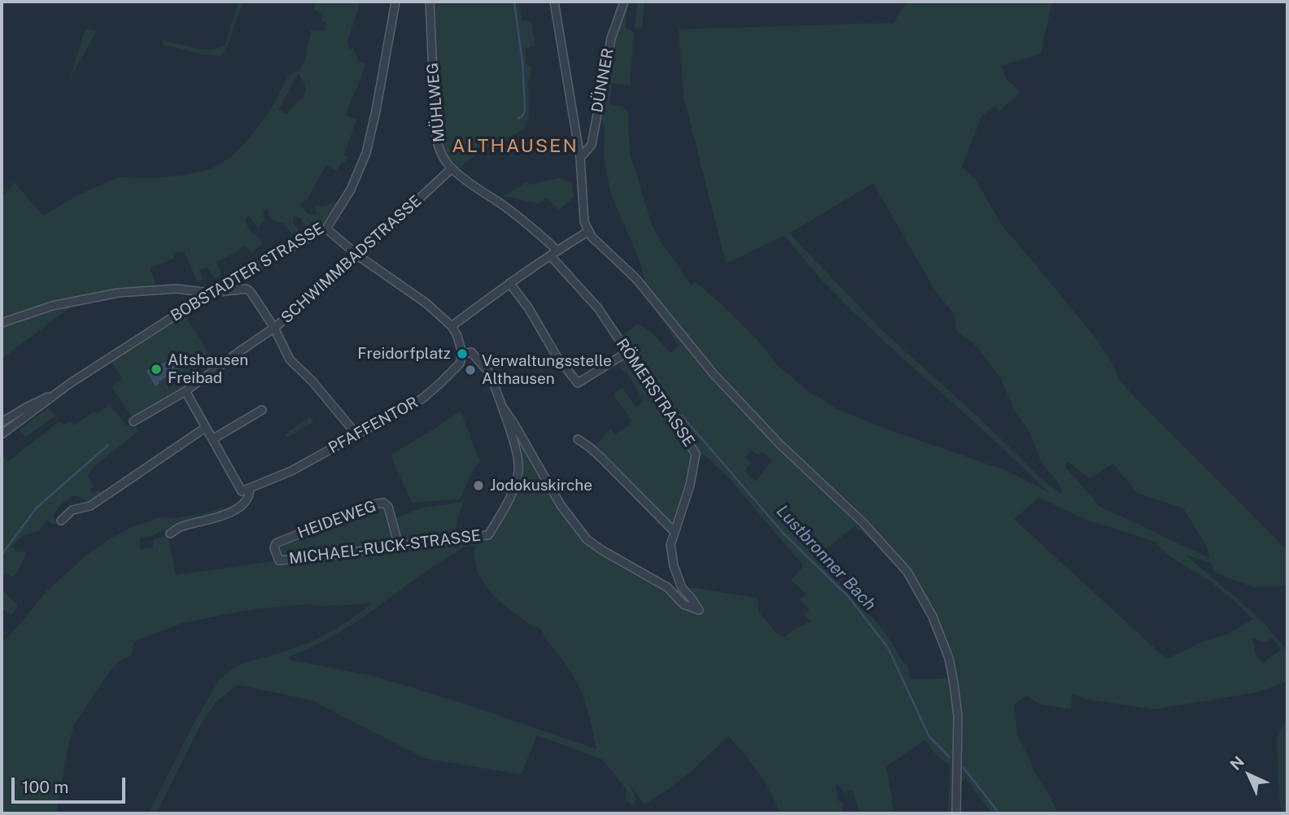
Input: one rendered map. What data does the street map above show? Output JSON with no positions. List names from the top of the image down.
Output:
{
  "streets": {
    "street": [
      "DÜNNER",
      "MÜHLWEG",
      "SCHWIMMBADSTRASSE",
      "BOBSTADTER STRASSE",
      "RÖMERSTRASSE",
      "PFAFFENTOR",
      "HEIDEWEG",
      "MICHAEL-RUCK-STRASSE"
    ]
  },
  "crossings": [
    ["MÜHLWEG", "SCHWIMMBADSTRASSE"],
    ["RÖMERSTRASSE", "MICHAEL-RUCK-STRASSE"],
    ["PFAFFENTOR", "MICHAEL-RUCK-STRASSE"],
    ["HEIDEWEG", "MICHAEL-RUCK-STRASSE"]
  ],
  "districts": ["ALTHAUSEN"],
  "water": ["Lustbronner Bach"],
  "places": [
    "Freidorfplatz",
    "Altshausen Freibad",
    "Verwaltungsstelle Althausen",
    "Jodokuskirche"
  ],
  "scale_bar": "100 m",
  "north": "top left"
}
